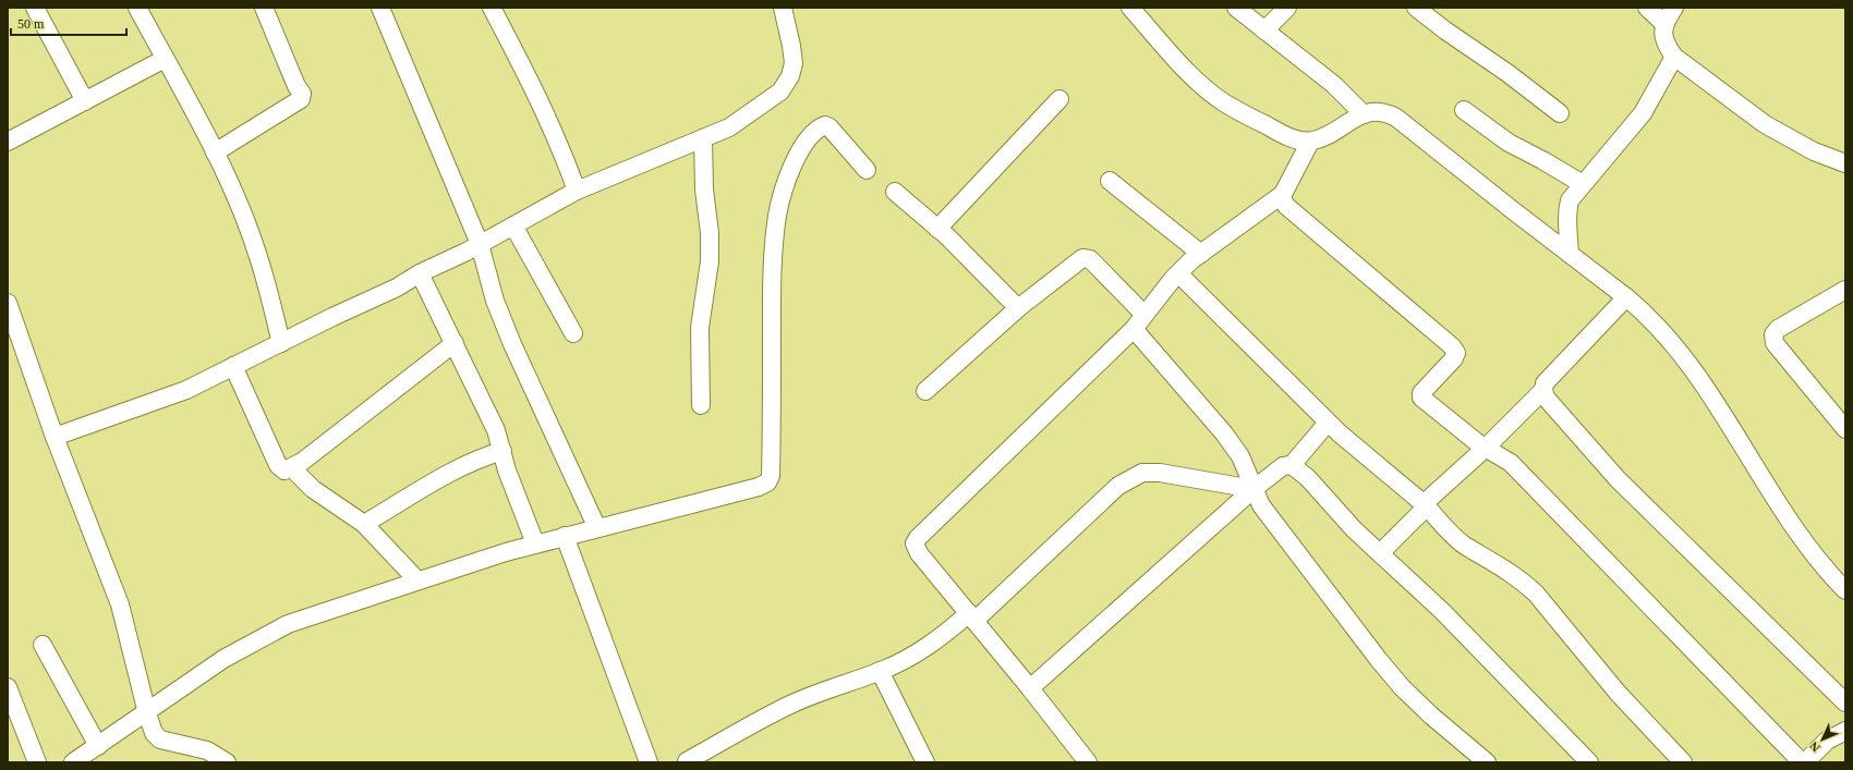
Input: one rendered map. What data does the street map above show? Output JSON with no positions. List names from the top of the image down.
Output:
{
  "scale_bar": "50 m",
  "north": "bottom left"
}
